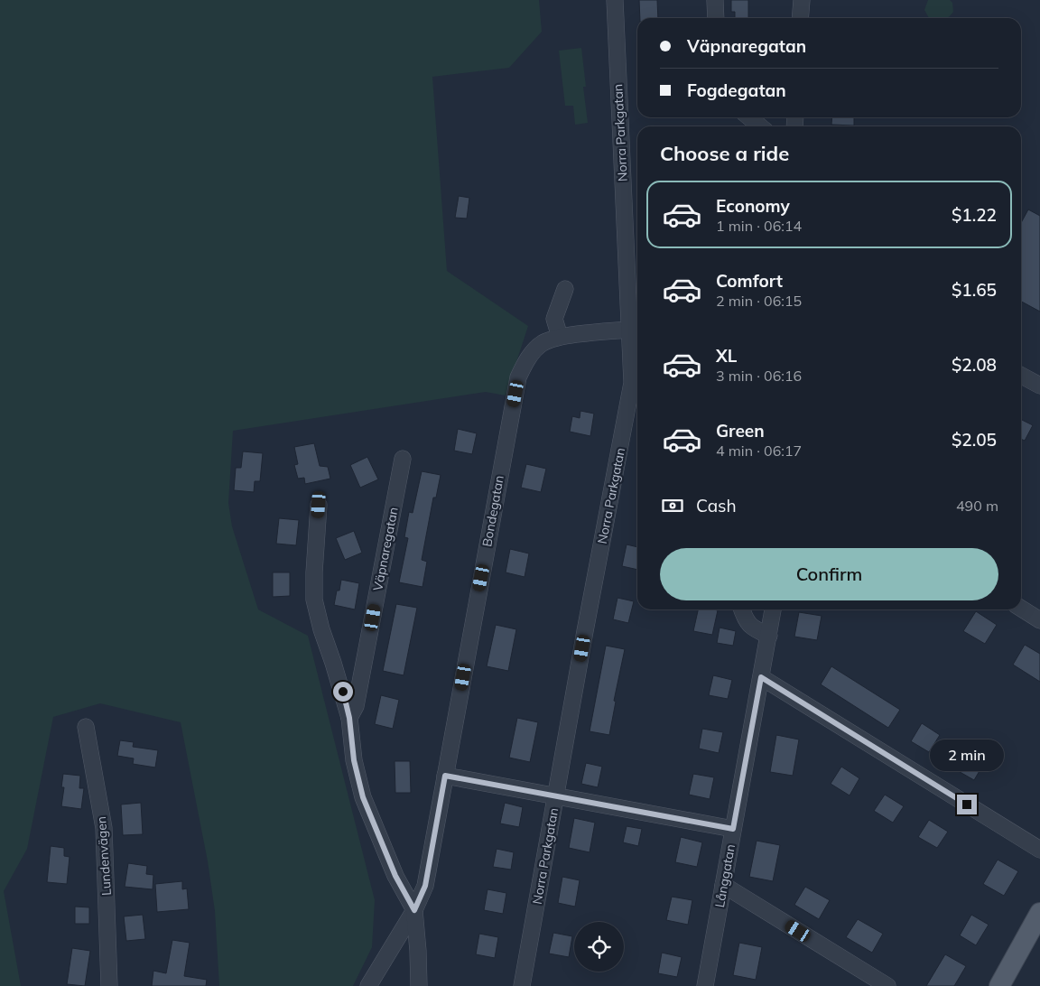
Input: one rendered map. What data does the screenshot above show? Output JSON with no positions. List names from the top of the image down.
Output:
{
  "streets": {
    "street": [
      "Norra Parkgatan",
      "Bondegatan",
      "Väpnaregatan",
      "Lundenvägen",
      "Långgatan"
    ]
  },
  "crossings": [
    ["Norra Parkgatan", "Bondegatan"],
    ["Bondegatan", "Väpnaregatan"]
  ],
  "page": {
    "banner": ["Väpnaregatan", "Fogdegatan"],
    "heading": "Choose a ride",
    "list": [
      {
        "name": "Economy",
        "note": "1 min · 06:14",
        "value": "$1.22"
      },
      {
        "name": "Comfort",
        "note": "2 min · 06:15",
        "value": "$1.65"
      },
      {
        "name": "XL",
        "note": "3 min · 06:16",
        "value": "$2.08"
      },
      {
        "name": "Green",
        "note": "4 min · 06:17",
        "value": "$2.05"
      }
    ],
    "pay": ["Cash", "490 m"],
    "buttons": "Confirm",
    "bubble": "2 min"
  }
}
